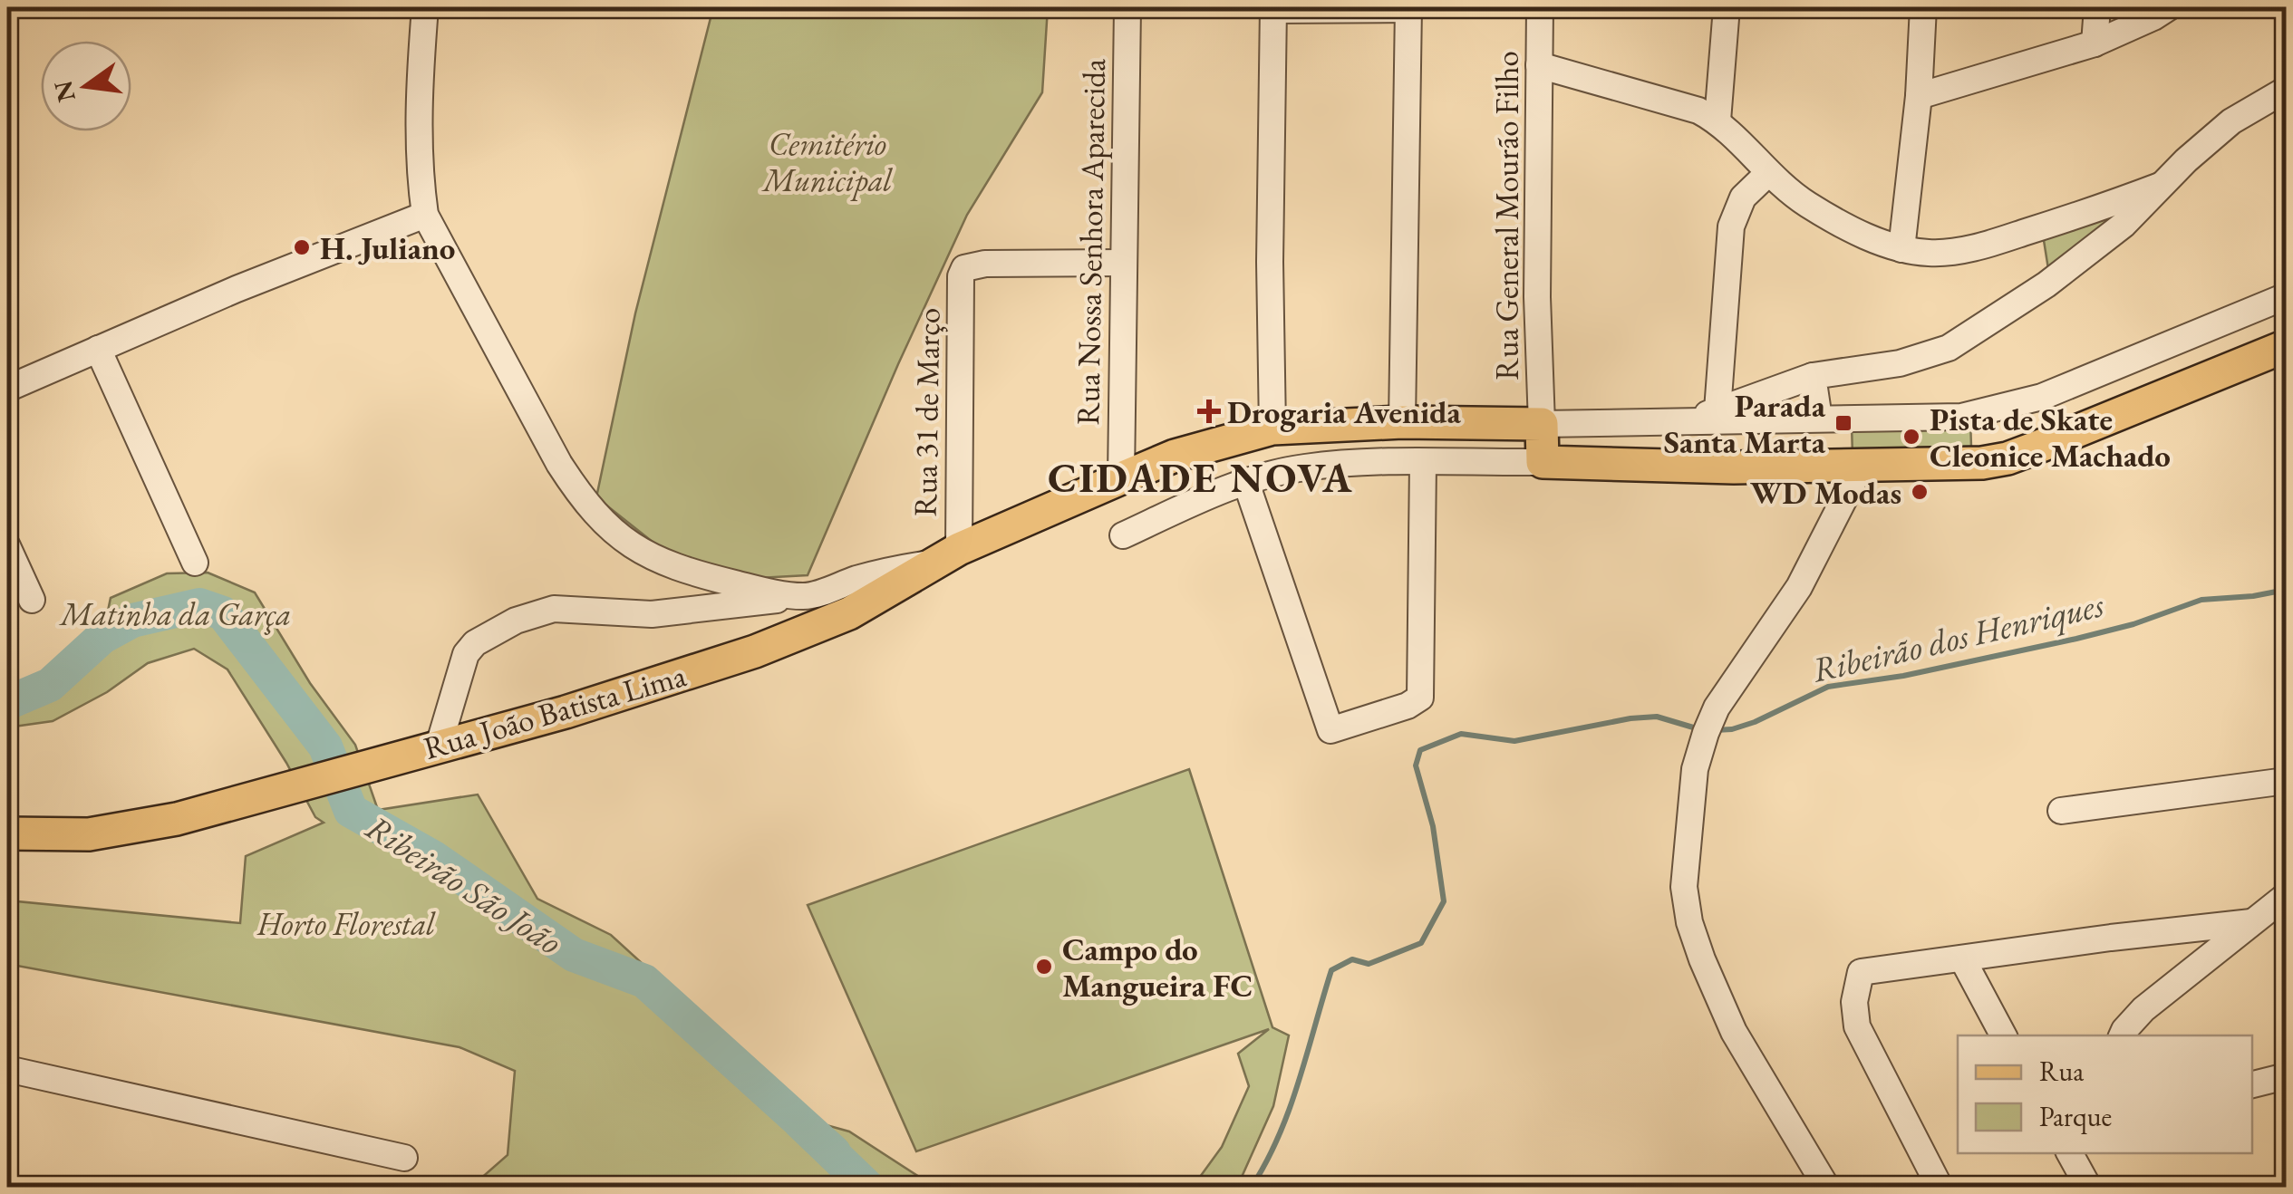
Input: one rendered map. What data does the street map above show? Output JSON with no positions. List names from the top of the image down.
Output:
{
  "streets": {
    "main road": ["Rua João Batista Lima"],
    "street": ["Rua General Mourão Filho", "Rua Nossa Senhora Aparecida", "Rua 31 de Março"]
  },
  "crossings": [
    ["Rua General Mourão Filho", "Rua João Batista Lima"],
    ["Rua Nossa Senhora Aparecida", "Rua 31 de Março"],
    ["Rua Nossa Senhora Aparecida", "Rua João Batista Lima"],
    ["Rua 31 de Março", "Rua João Batista Lima"]
  ],
  "districts": ["CIDADE NOVA"],
  "water": ["Ribeirão dos Henriques", "Ribeirão São João"],
  "parks": ["Cemitério Municipal", "Matinha da Garça", "Horto Florestal"],
  "places": {
    "other": [
      "H. Juliano",
      "Pista de Skate Cleonice Machado",
      "WD Modas",
      "Campo do Mangueira FC"
    ],
    "health": ["Drogaria Avenida"],
    "transit": ["Parada Santa Marta"]
  },
  "legend": ["Rua", "Parque"],
  "north": "left"
}
